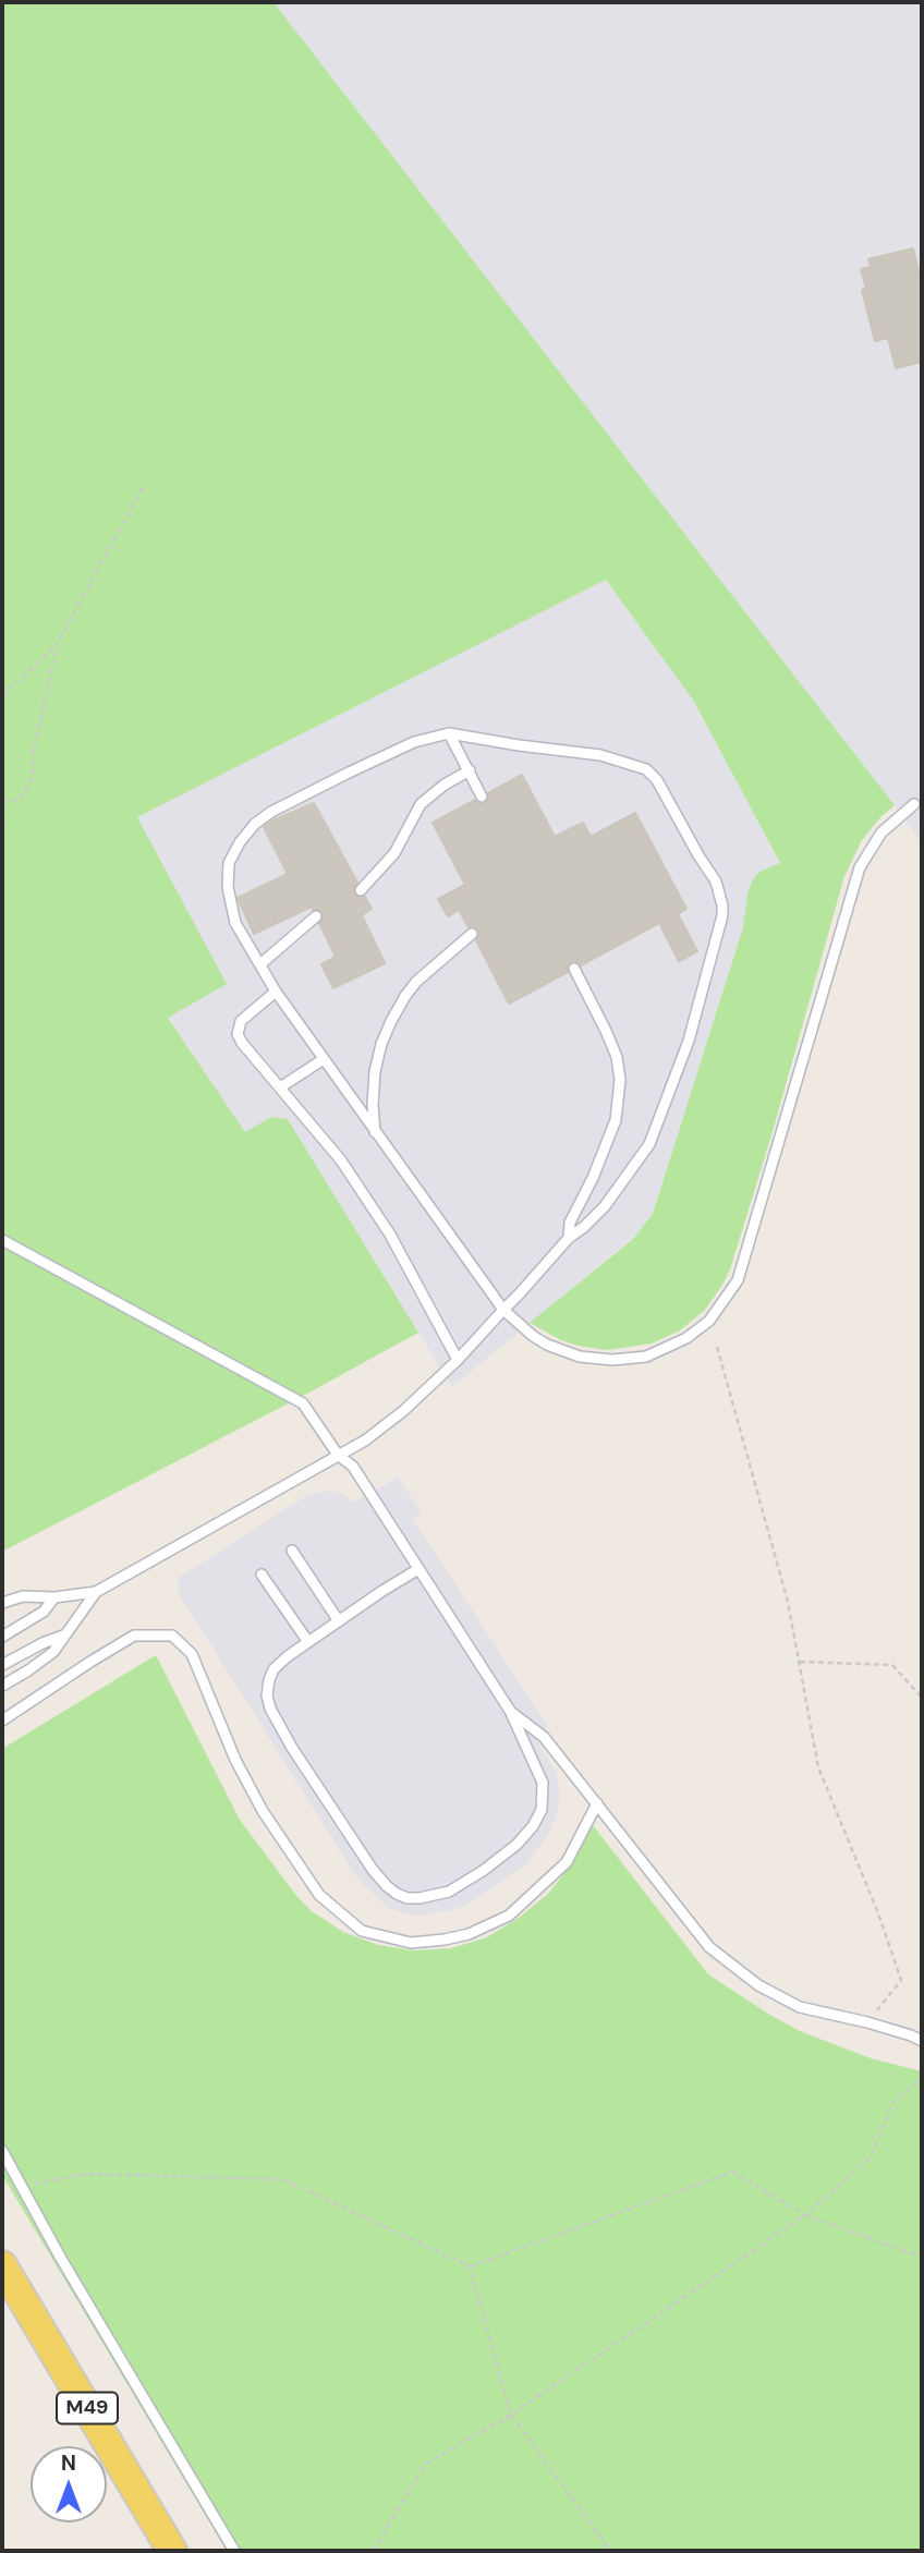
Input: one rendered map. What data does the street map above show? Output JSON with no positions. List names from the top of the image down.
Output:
{
  "streets": {
    "main road": ["M49"]
  },
  "north": "top"
}
